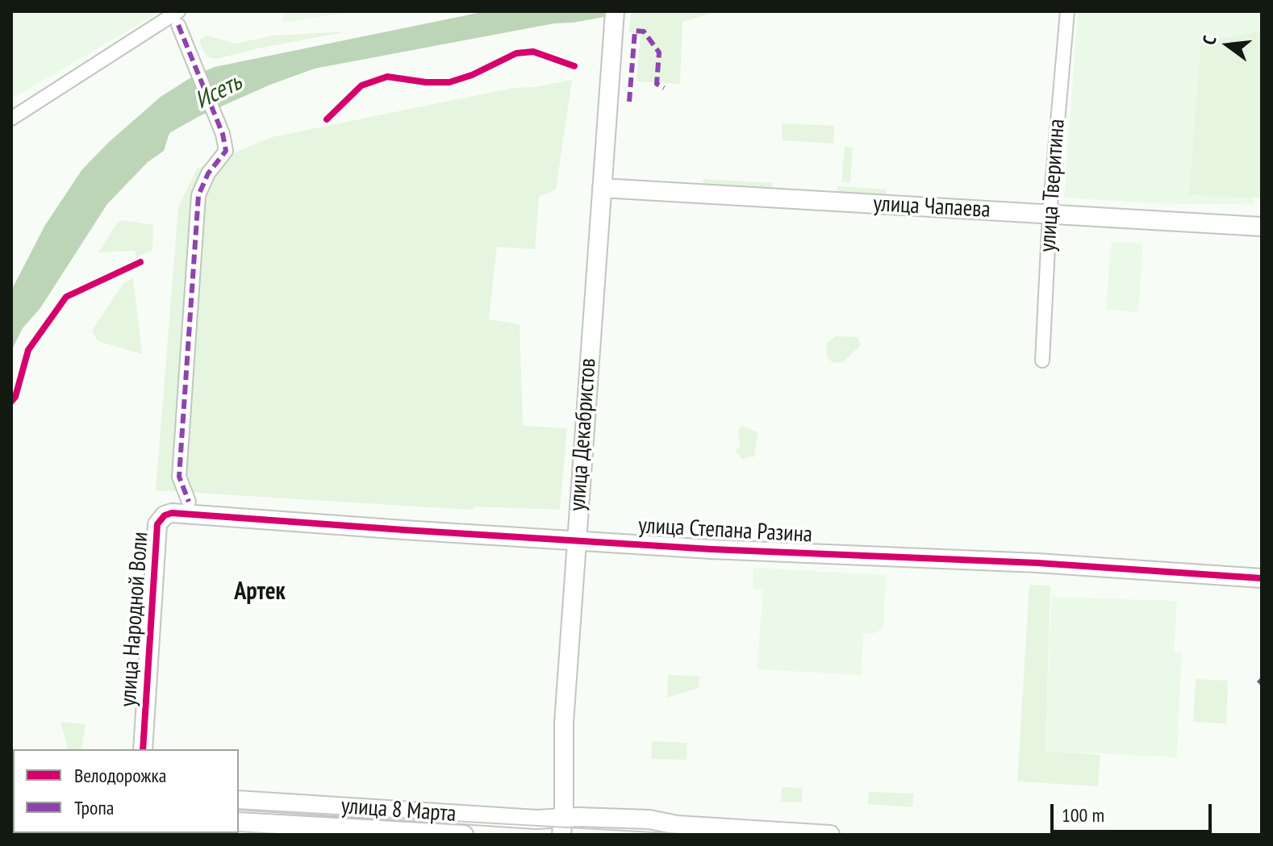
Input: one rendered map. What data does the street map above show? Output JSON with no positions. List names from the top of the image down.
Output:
{
  "streets": {
    "street": [
      "улица Тверитина",
      "улица Чапаева",
      "улица Декабристов",
      "улица Степана Разина",
      "улица Народной Воли",
      "улица 8 Марта"
    ]
  },
  "crossings": [
    ["улица Тверитина", "улица Чапаева"],
    ["улица Чапаева", "улица Декабристов"],
    ["улица Декабристов", "улица Степана Разина"],
    ["улица Декабристов", "улица 8 Марта"],
    ["улица Степана Разина", "улица Народной Воли"]
  ],
  "districts": ["Артек"],
  "water": ["Исеть"],
  "legend": ["Велодорожка", "Тропа"],
  "scale_bar": "100 m",
  "north": "left"
}
